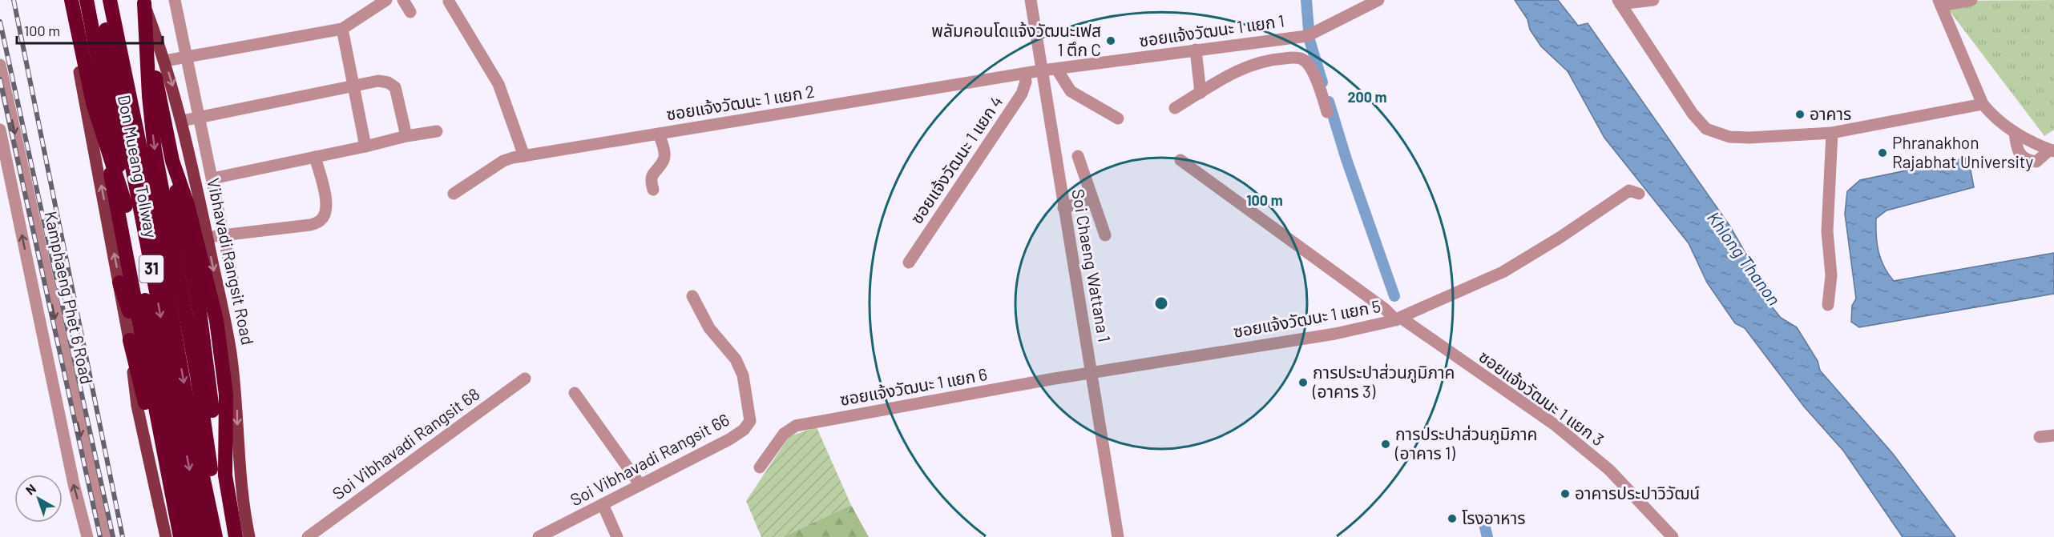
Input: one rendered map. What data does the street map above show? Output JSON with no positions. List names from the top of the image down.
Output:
{
  "streets": {
    "highway": ["Don Mueang Tollway", "31"],
    "main road": ["Vibhavadi Rangsit Road"],
    "street": [
      "ซอยแจ้งวัฒนะ 1 แยก 1",
      "ซอยแจ้งวัฒนะ 1 แยก 2",
      "ซอยแจ้งวัฒนะ 1 แยก 4",
      "Soi Chaeng Wattana 1",
      "Kamphaeng Phet 6 Road",
      "ซอยแจ้งวัฒนะ 1 แยก 5",
      "ซอยแจ้งวัฒนะ 1 แยก 6",
      "ซอยแจ้งวัฒนะ 1 แยก 3",
      "Soi Vibhavadi Rangsit 68",
      "Soi Vibhavadi Rangsit 66"
    ]
  },
  "crossings": [
    ["ซอยแจ้งวัฒนะ 1 แยก 1", "ซอยแจ้งวัฒนะ 1 แยก 2"],
    ["ซอยแจ้งวัฒนะ 1 แยก 1", "Soi Chaeng Wattana 1"],
    ["ซอยแจ้งวัฒนะ 1 แยก 2", "ซอยแจ้งวัฒนะ 1 แยก 4"],
    ["ซอยแจ้งวัฒนะ 1 แยก 2", "Soi Chaeng Wattana 1"],
    ["Soi Chaeng Wattana 1", "ซอยแจ้งวัฒนะ 1 แยก 5"],
    ["Soi Chaeng Wattana 1", "ซอยแจ้งวัฒนะ 1 แยก 6"],
    ["ซอยแจ้งวัฒนะ 1 แยก 5", "ซอยแจ้งวัฒนะ 1 แยก 6"],
    ["ซอยแจ้งวัฒนะ 1 แยก 5", "ซอยแจ้งวัฒนะ 1 แยก 3"]
  ],
  "water": ["Khlong Thanon"],
  "places": [
    "พลัมคอนโดแจ้งวัฒนะเฟส 1 ตึก C",
    "อาคาร",
    "Phranakhon Rajabhat University",
    "การประปาส่วนภูมิภาค (อาคาร 3)",
    "การประปาส่วนภูมิภาค (อาคาร 1)",
    "อาคารประปาวิวัฒน์",
    "โรงอาหาร"
  ],
  "scale_bar": "100 m",
  "north": "top left",
  "rings": ["200 m", "100 m"]
}
